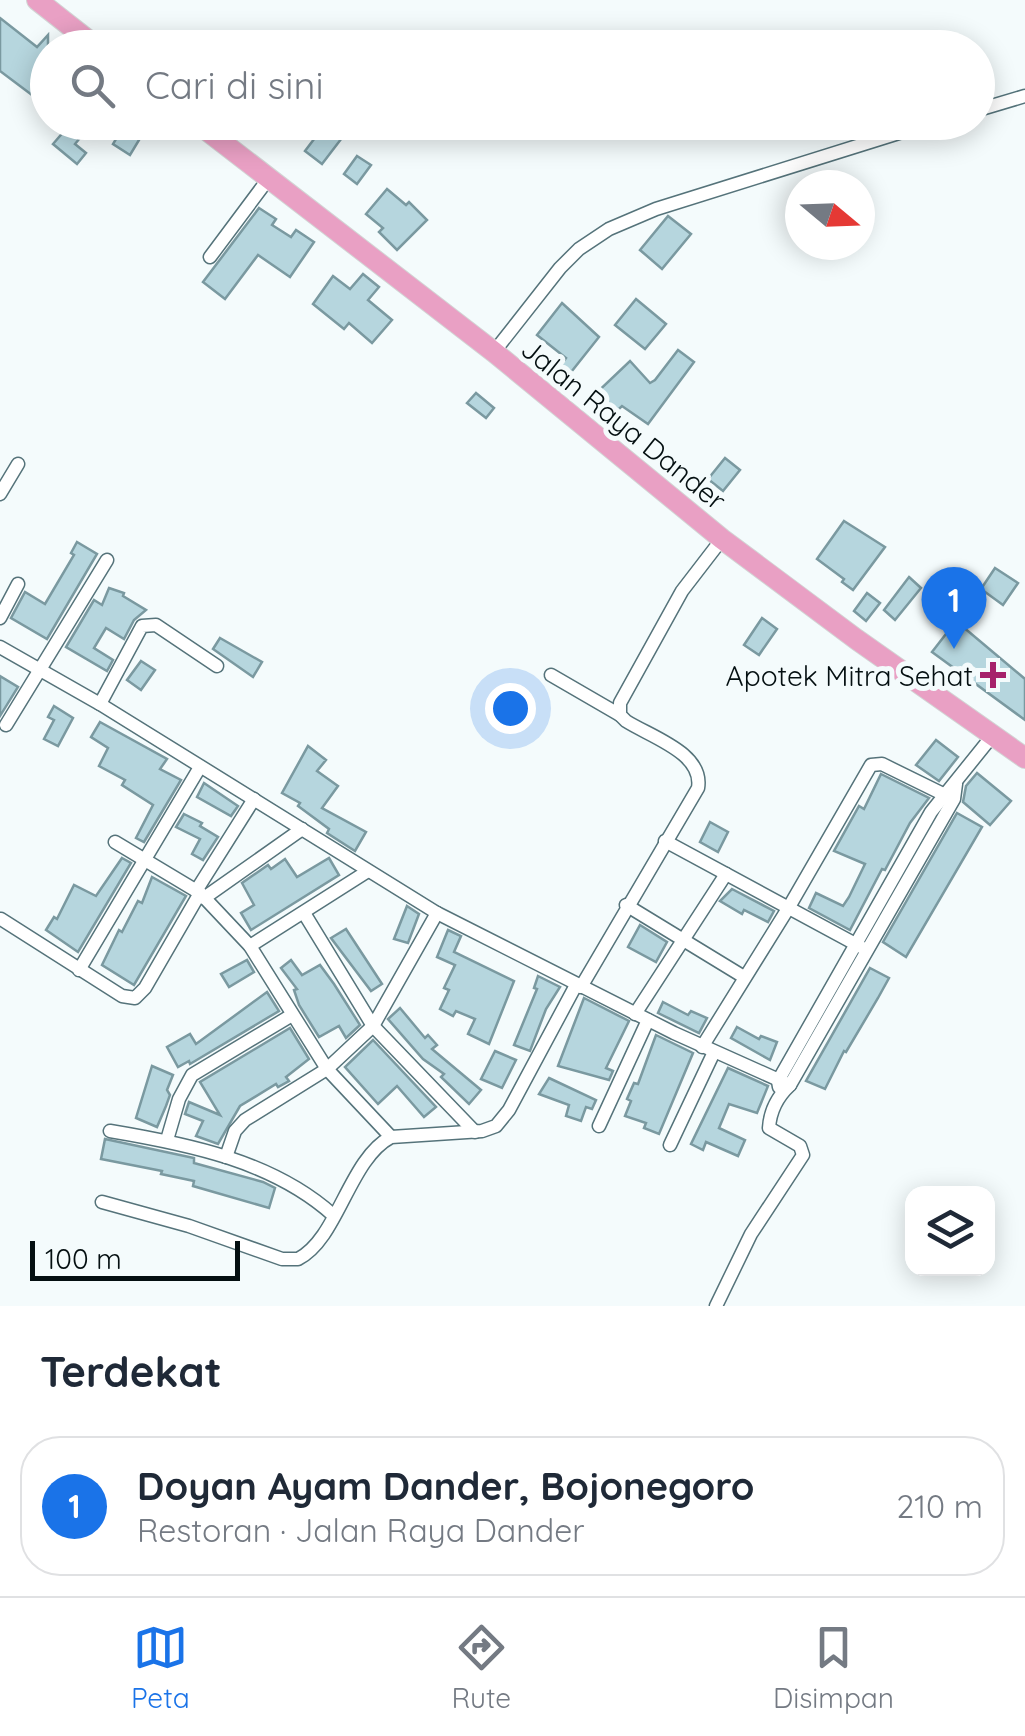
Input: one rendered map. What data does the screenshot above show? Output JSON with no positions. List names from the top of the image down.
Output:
{
  "streets": {
    "main road": ["Jalan Raya Dander"]
  },
  "places": {
    "health": ["Apotek Mitra Sehat"]
  },
  "scale_bar": "100 m",
  "north": "right",
  "page": {
    "search": "Cari di sini",
    "pins": "1",
    "scale": "100 m",
    "heading": "Terdekat",
    "list": [
      {
        "mark": "1",
        "name": "Doyan Ayam Dander, Bojonegoro",
        "note": "Restoran · Jalan Raya Dander",
        "value": "210 m"
      }
    ],
    "nav": ["Peta", "Rute", "Disimpan"]
  }
}
